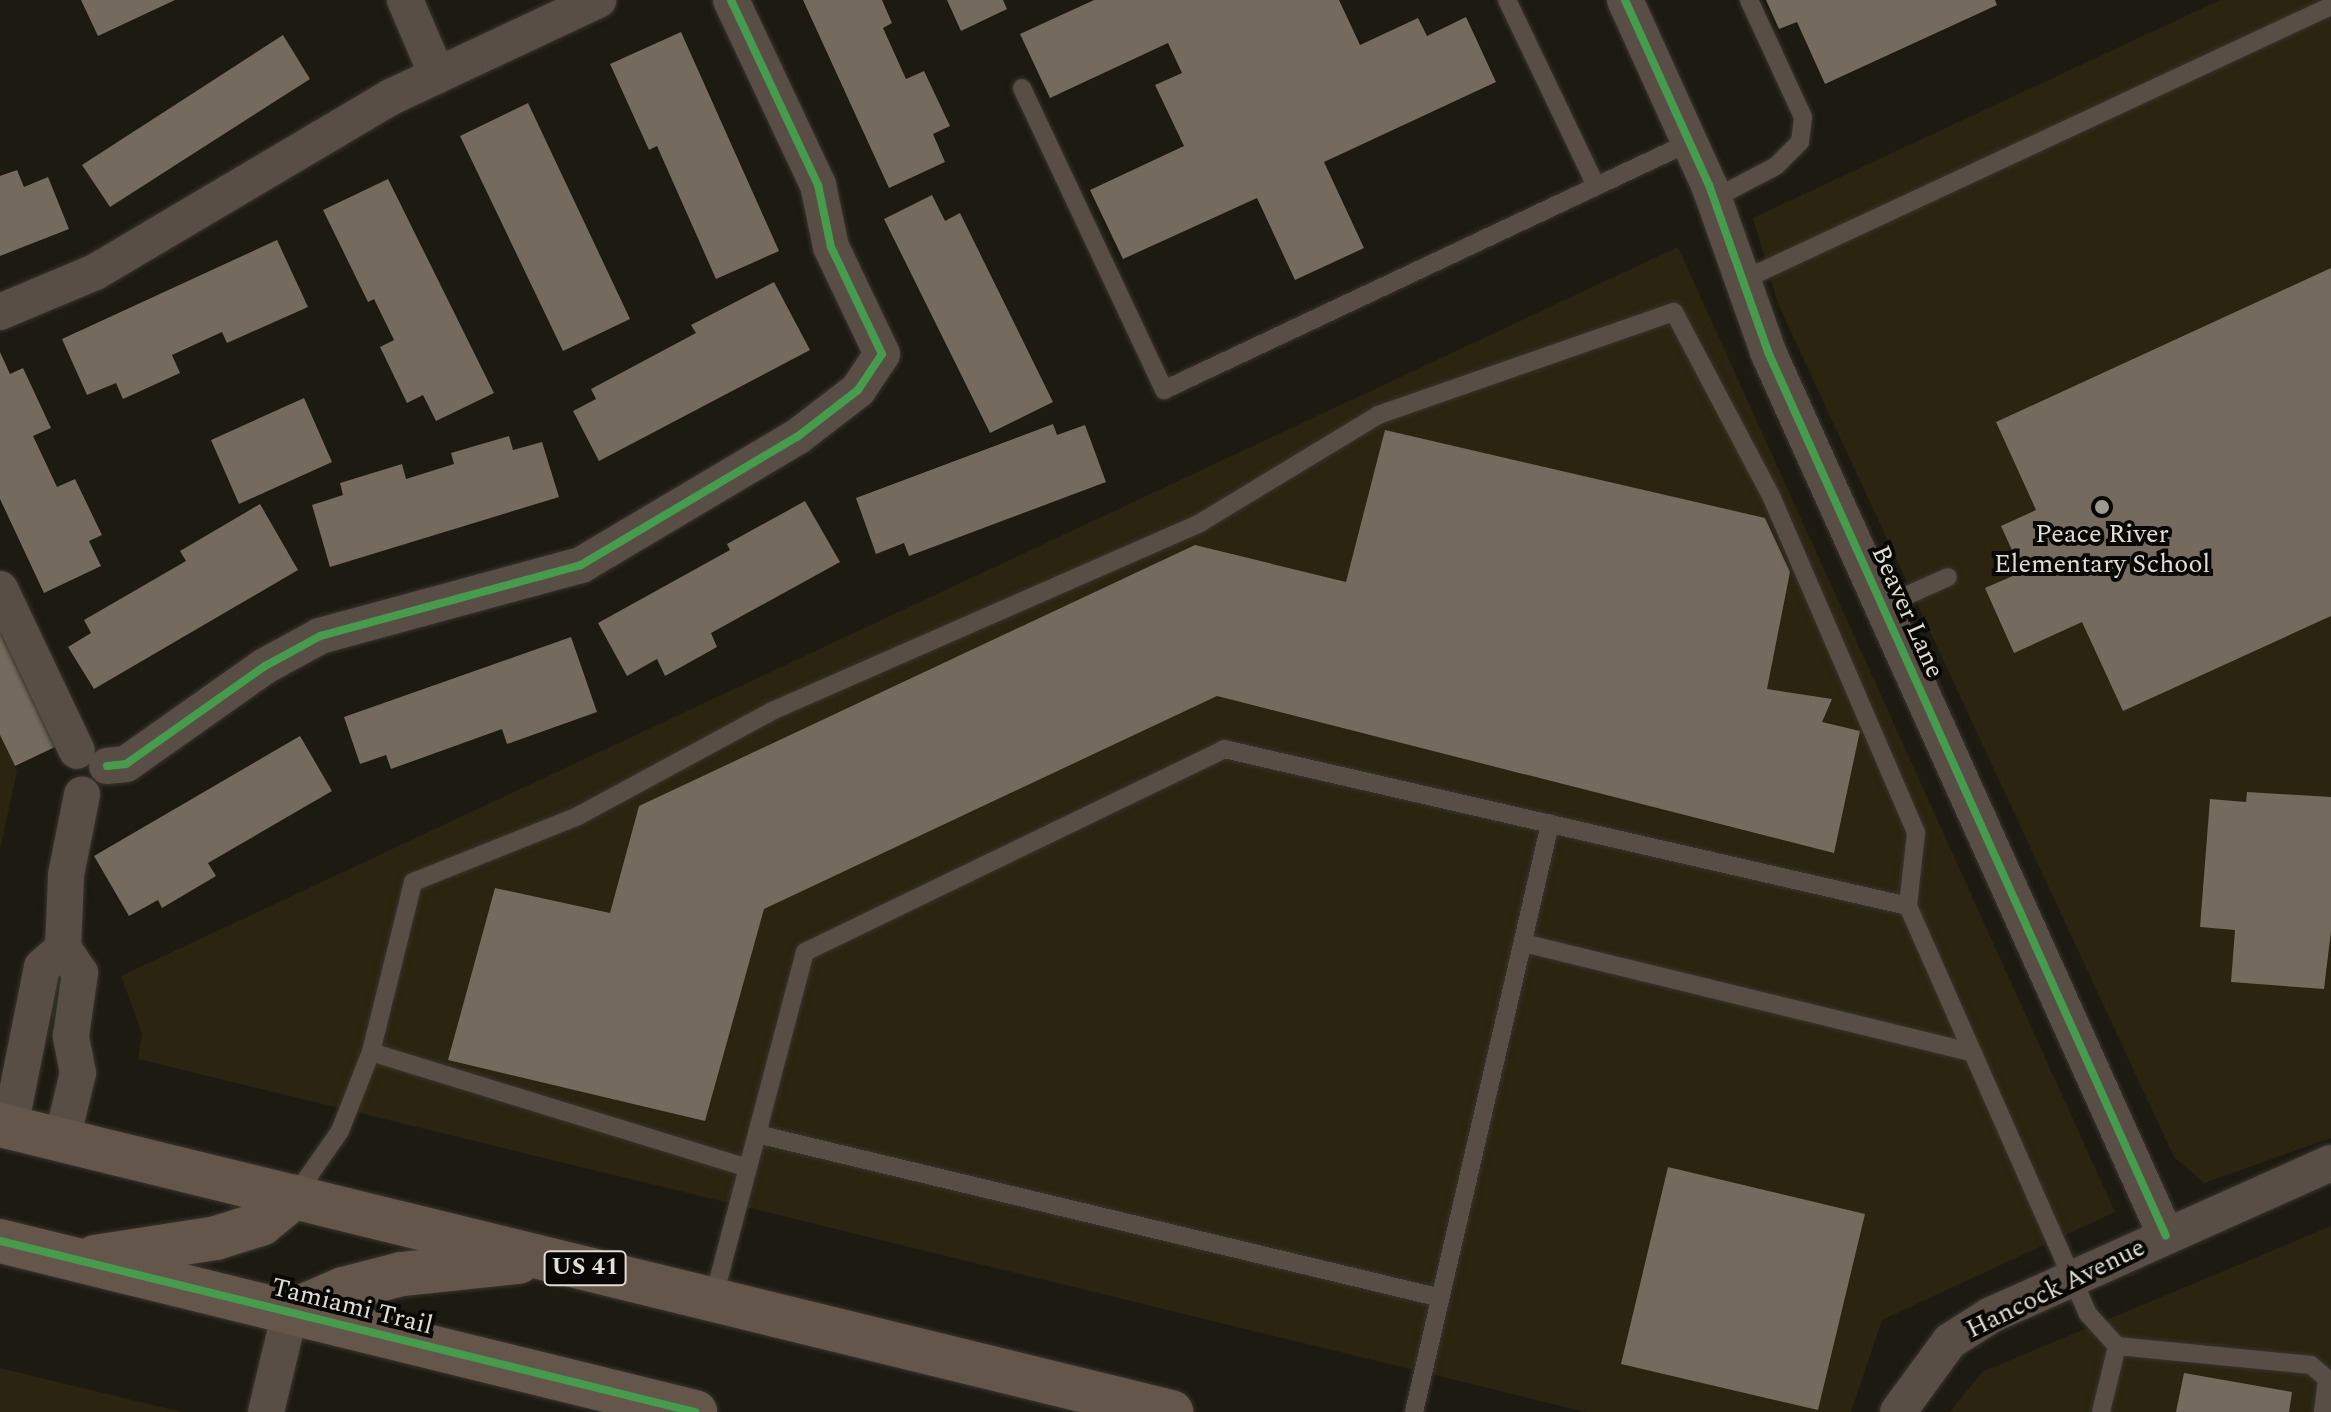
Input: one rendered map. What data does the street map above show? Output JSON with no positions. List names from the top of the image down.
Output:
{
  "streets": {
    "main road": ["US 41", "Tamiami Trail"],
    "street": ["Beaver Lane", "Hancock Avenue"]
  },
  "crossings": [
    ["Beaver Lane", "Hancock Avenue"]
  ],
  "places": ["Peace River Elementary School"]
}
